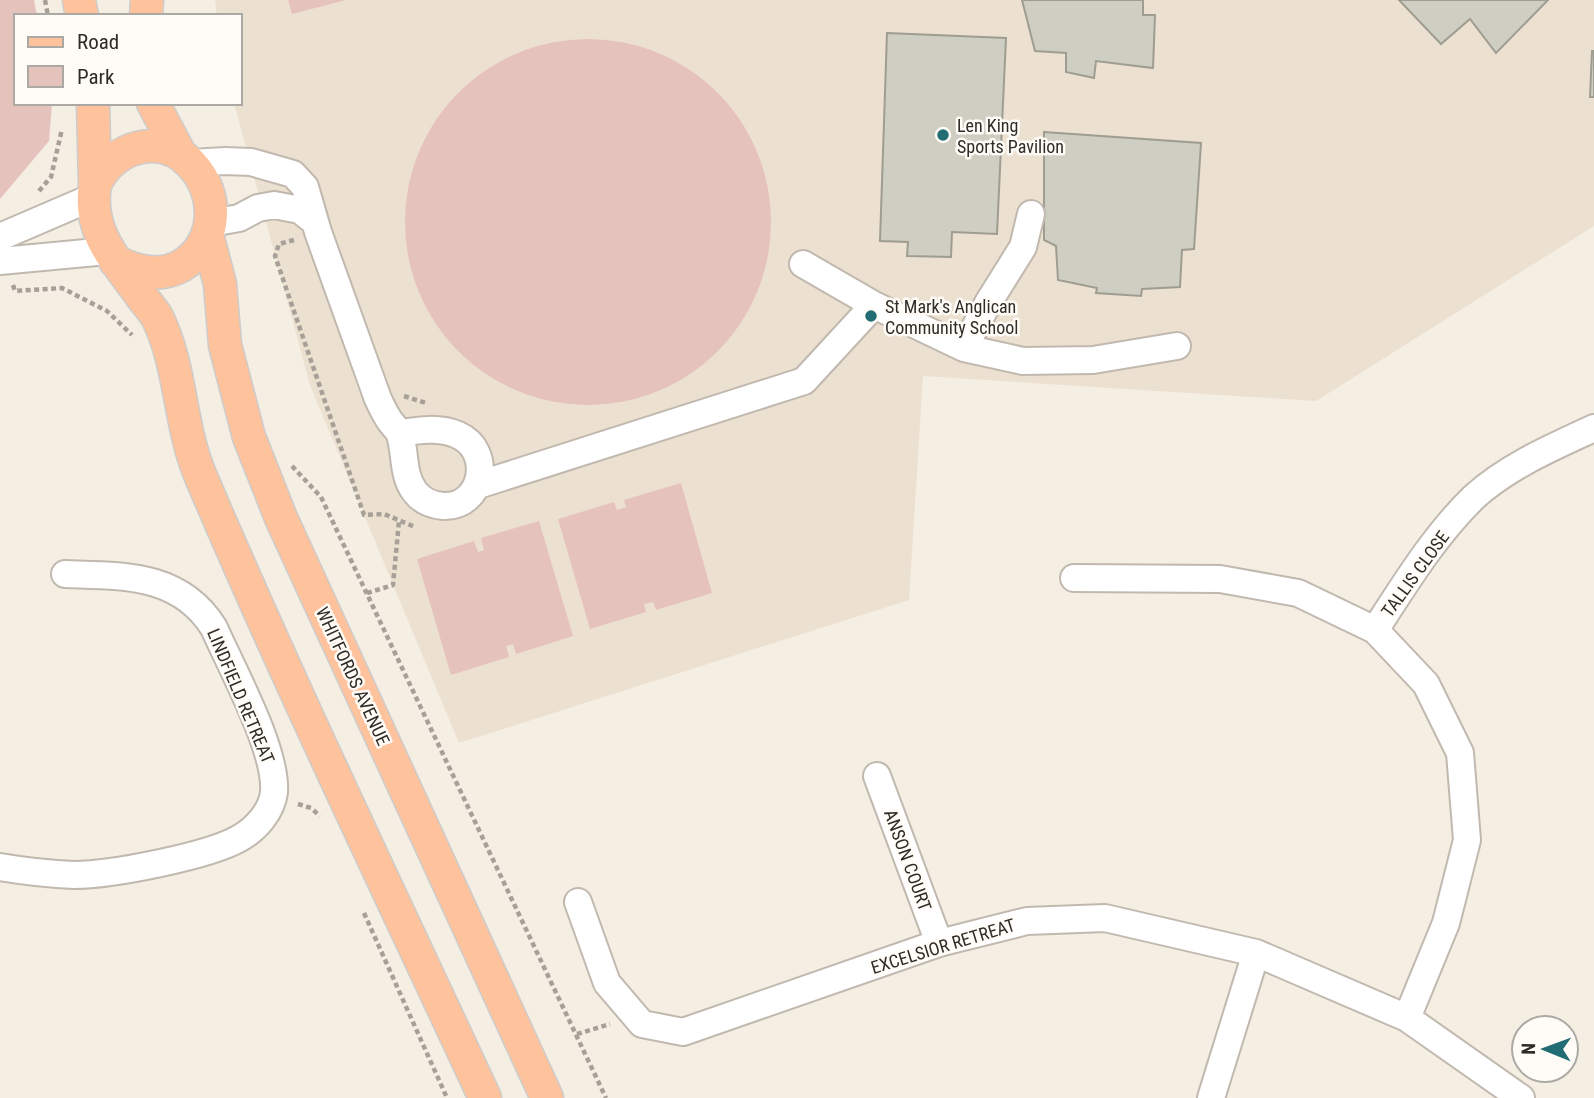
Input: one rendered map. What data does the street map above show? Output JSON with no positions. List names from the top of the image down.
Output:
{
  "streets": {
    "main road": ["WHITFORDS AVENUE"],
    "street": [
      "TALLIS CLOSE",
      "LINDFIELD RETREAT",
      "ANSON COURT",
      "EXCELSIOR RETREAT"
    ]
  },
  "crossings": [
    ["ANSON COURT", "EXCELSIOR RETREAT"]
  ],
  "places": ["Len King Sports Pavilion", "St Mark's Anglican Community School"],
  "legend": ["Road", "Park"],
  "north": "left"
}
